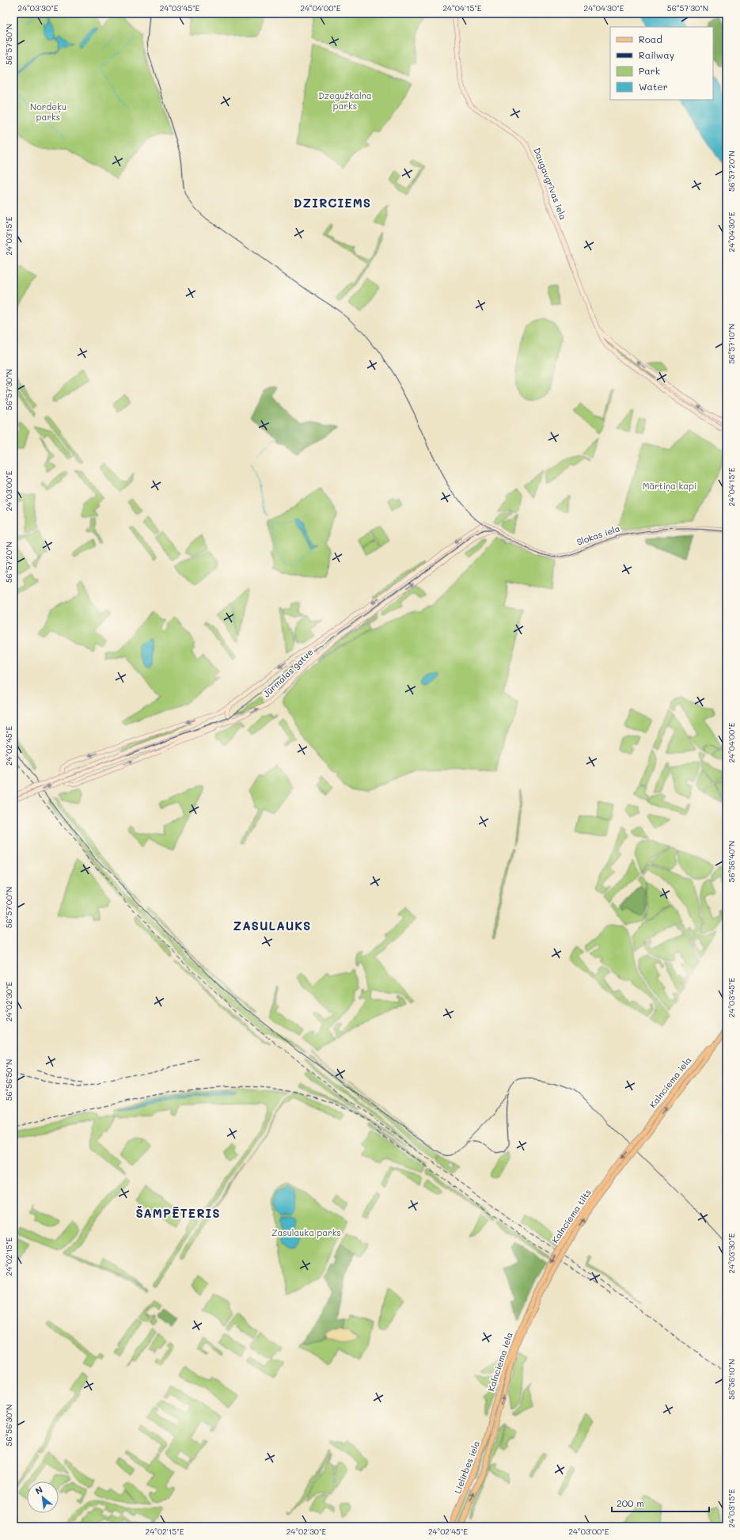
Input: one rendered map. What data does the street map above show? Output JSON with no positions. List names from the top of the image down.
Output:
{
  "streets": {
    "main road": [
      "Daugavgrīvas iela",
      "Slokas iela",
      "Jūrmalas gatve",
      "Kalnciema iela",
      "Kalnciema tilts",
      "Lielirbes iela"
    ]
  },
  "crossings": [
    ["Slokas iela", "Jūrmalas gatve"],
    ["Kalnciema iela", "Kalnciema tilts"],
    ["Kalnciema iela", "Lielirbes iela"]
  ],
  "districts": ["DZIRCIEMS", "ZASULAUKS", "ŠAMPĒTERIS"],
  "parks": [
    "Dzegužkalna parks",
    "Nordeķu parks",
    "Mārtiņa kapi",
    "Zasulauka parks"
  ],
  "legend": [
    "Road",
    "Railway",
    "Park",
    "Water"
  ],
  "scale_bar": "200 m",
  "north": "top left",
  "coordinates": [
    "24°03'30\"E",
    "24°03'45\"E",
    "24°04'00\"E",
    "24°04'15\"E",
    "24°04'30\"E",
    "56°57'30\"N",
    "56°57'50\"N",
    "56°57'20\"N",
    "24°03'15\"E",
    "56°57'10\"N",
    "24°03'00\"E",
    "24°02'45\"E",
    "56°56'40\"N",
    "56°57'00\"N",
    "24°02'30\"E",
    "56°56'50\"N",
    "24°02'15\"E",
    "56°56'10\"N",
    "56°56'30\"N"
  ]
}
